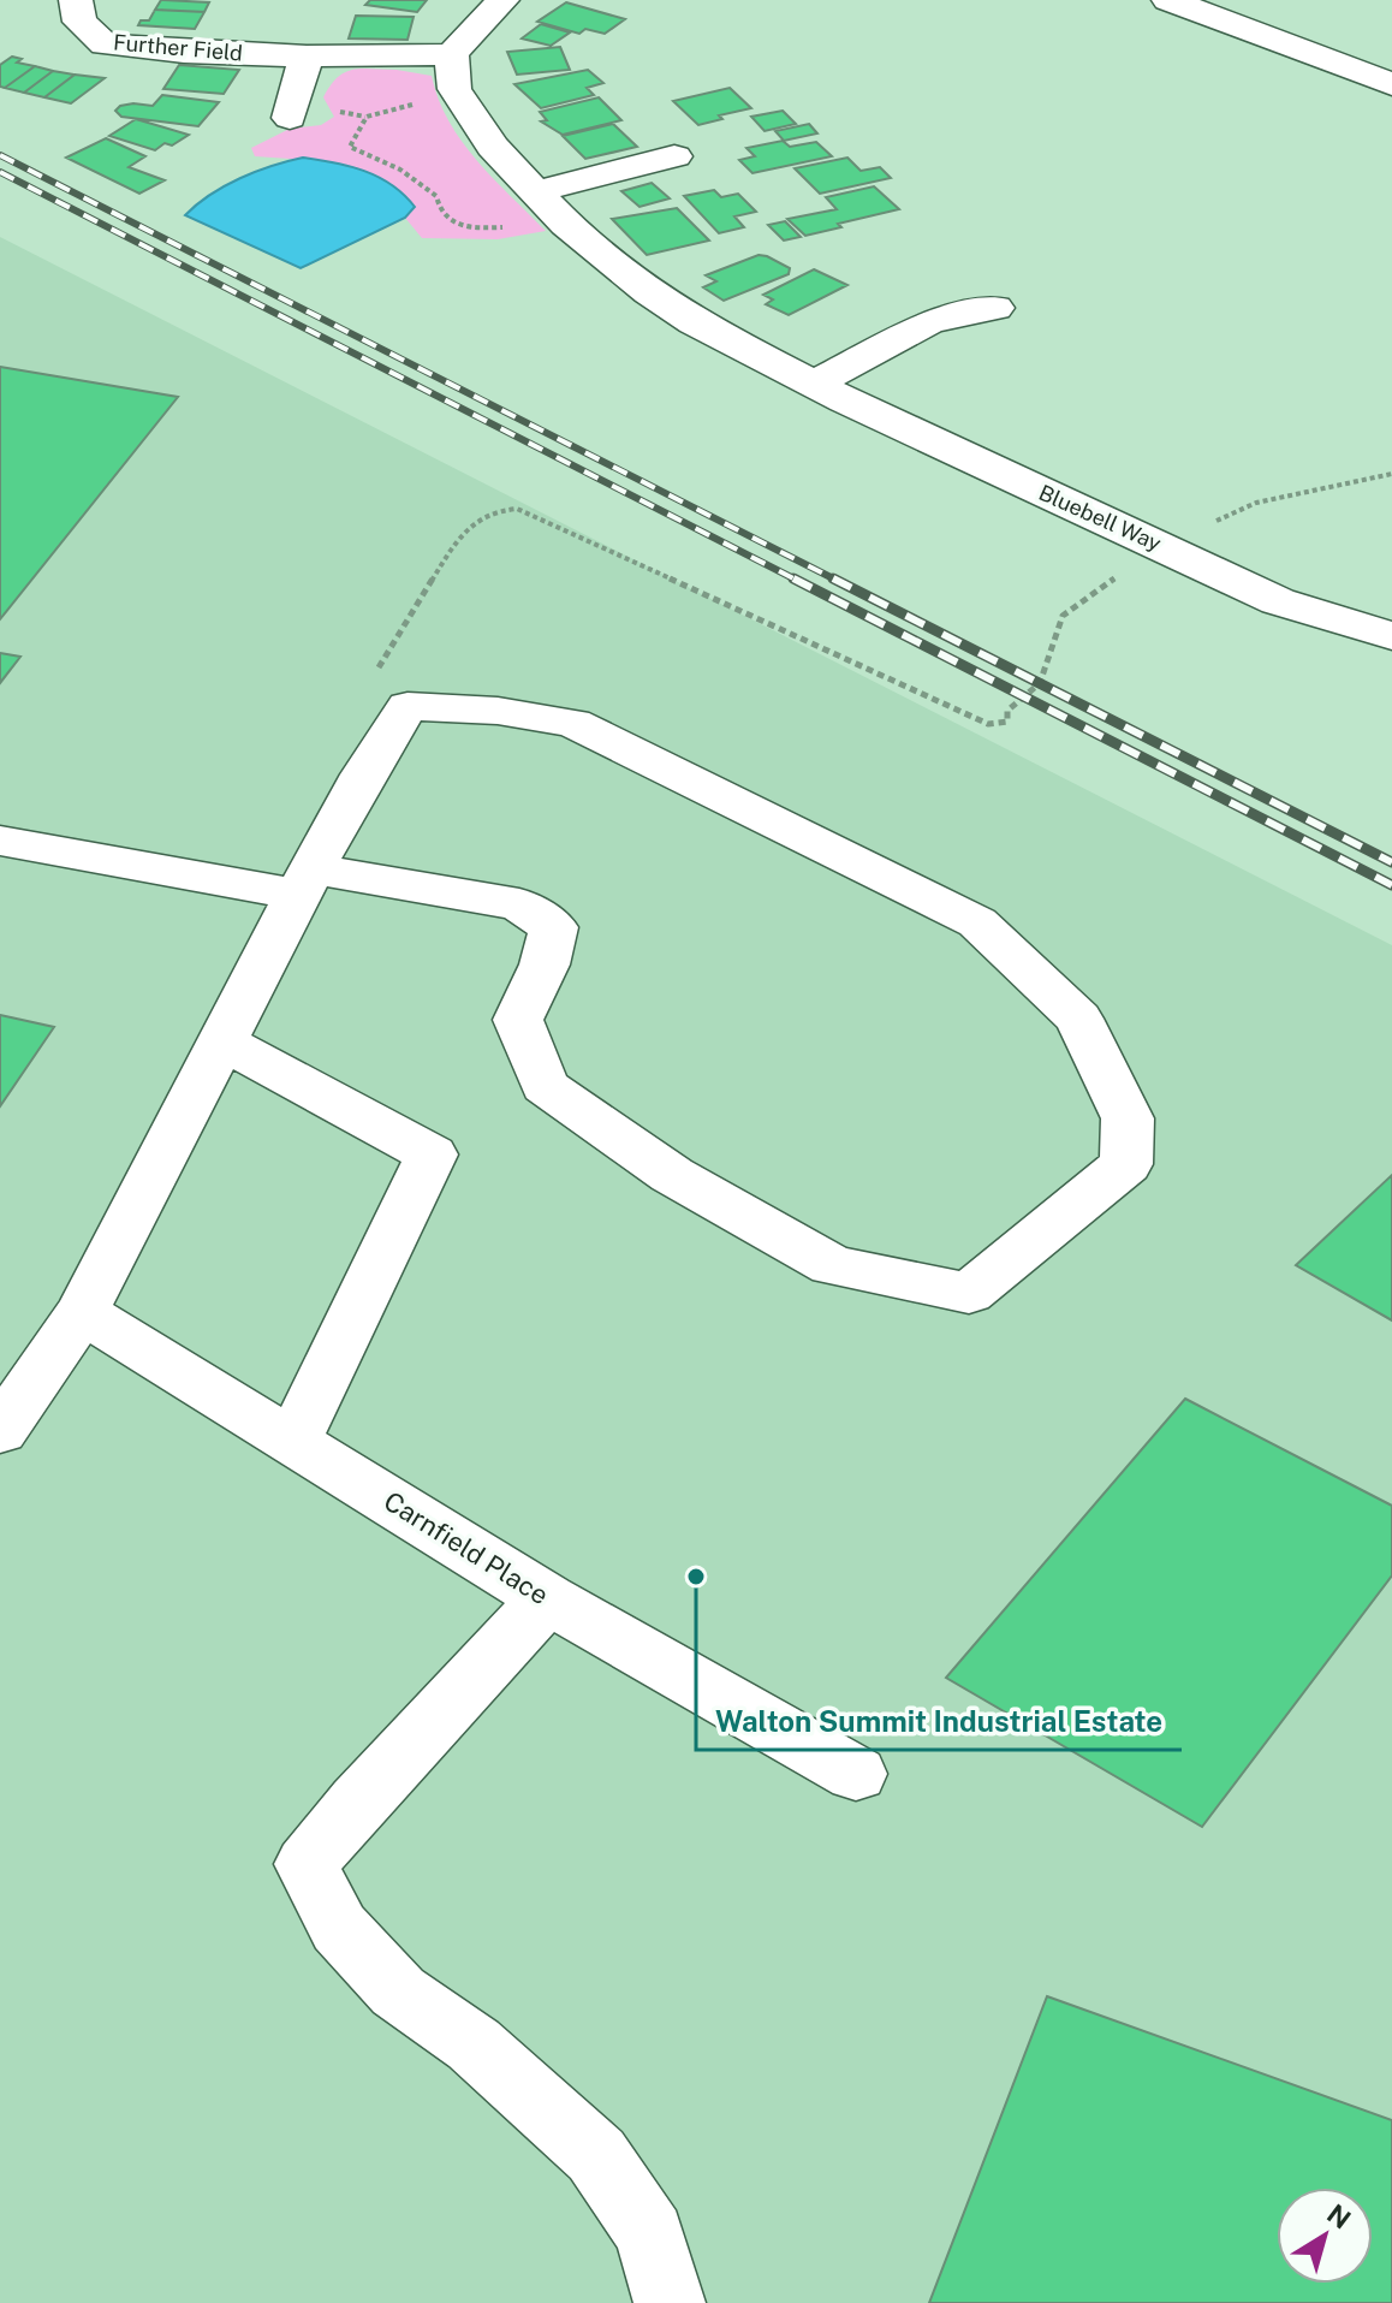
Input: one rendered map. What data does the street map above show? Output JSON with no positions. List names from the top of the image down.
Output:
{
  "streets": {
    "street": ["Further Field", "Bluebell Way", "Carnfield Place"]
  },
  "crossings": [
    ["Further Field", "Bluebell Way"]
  ],
  "places": ["Walton Summit Industrial Estate"],
  "north": "top right"
}
